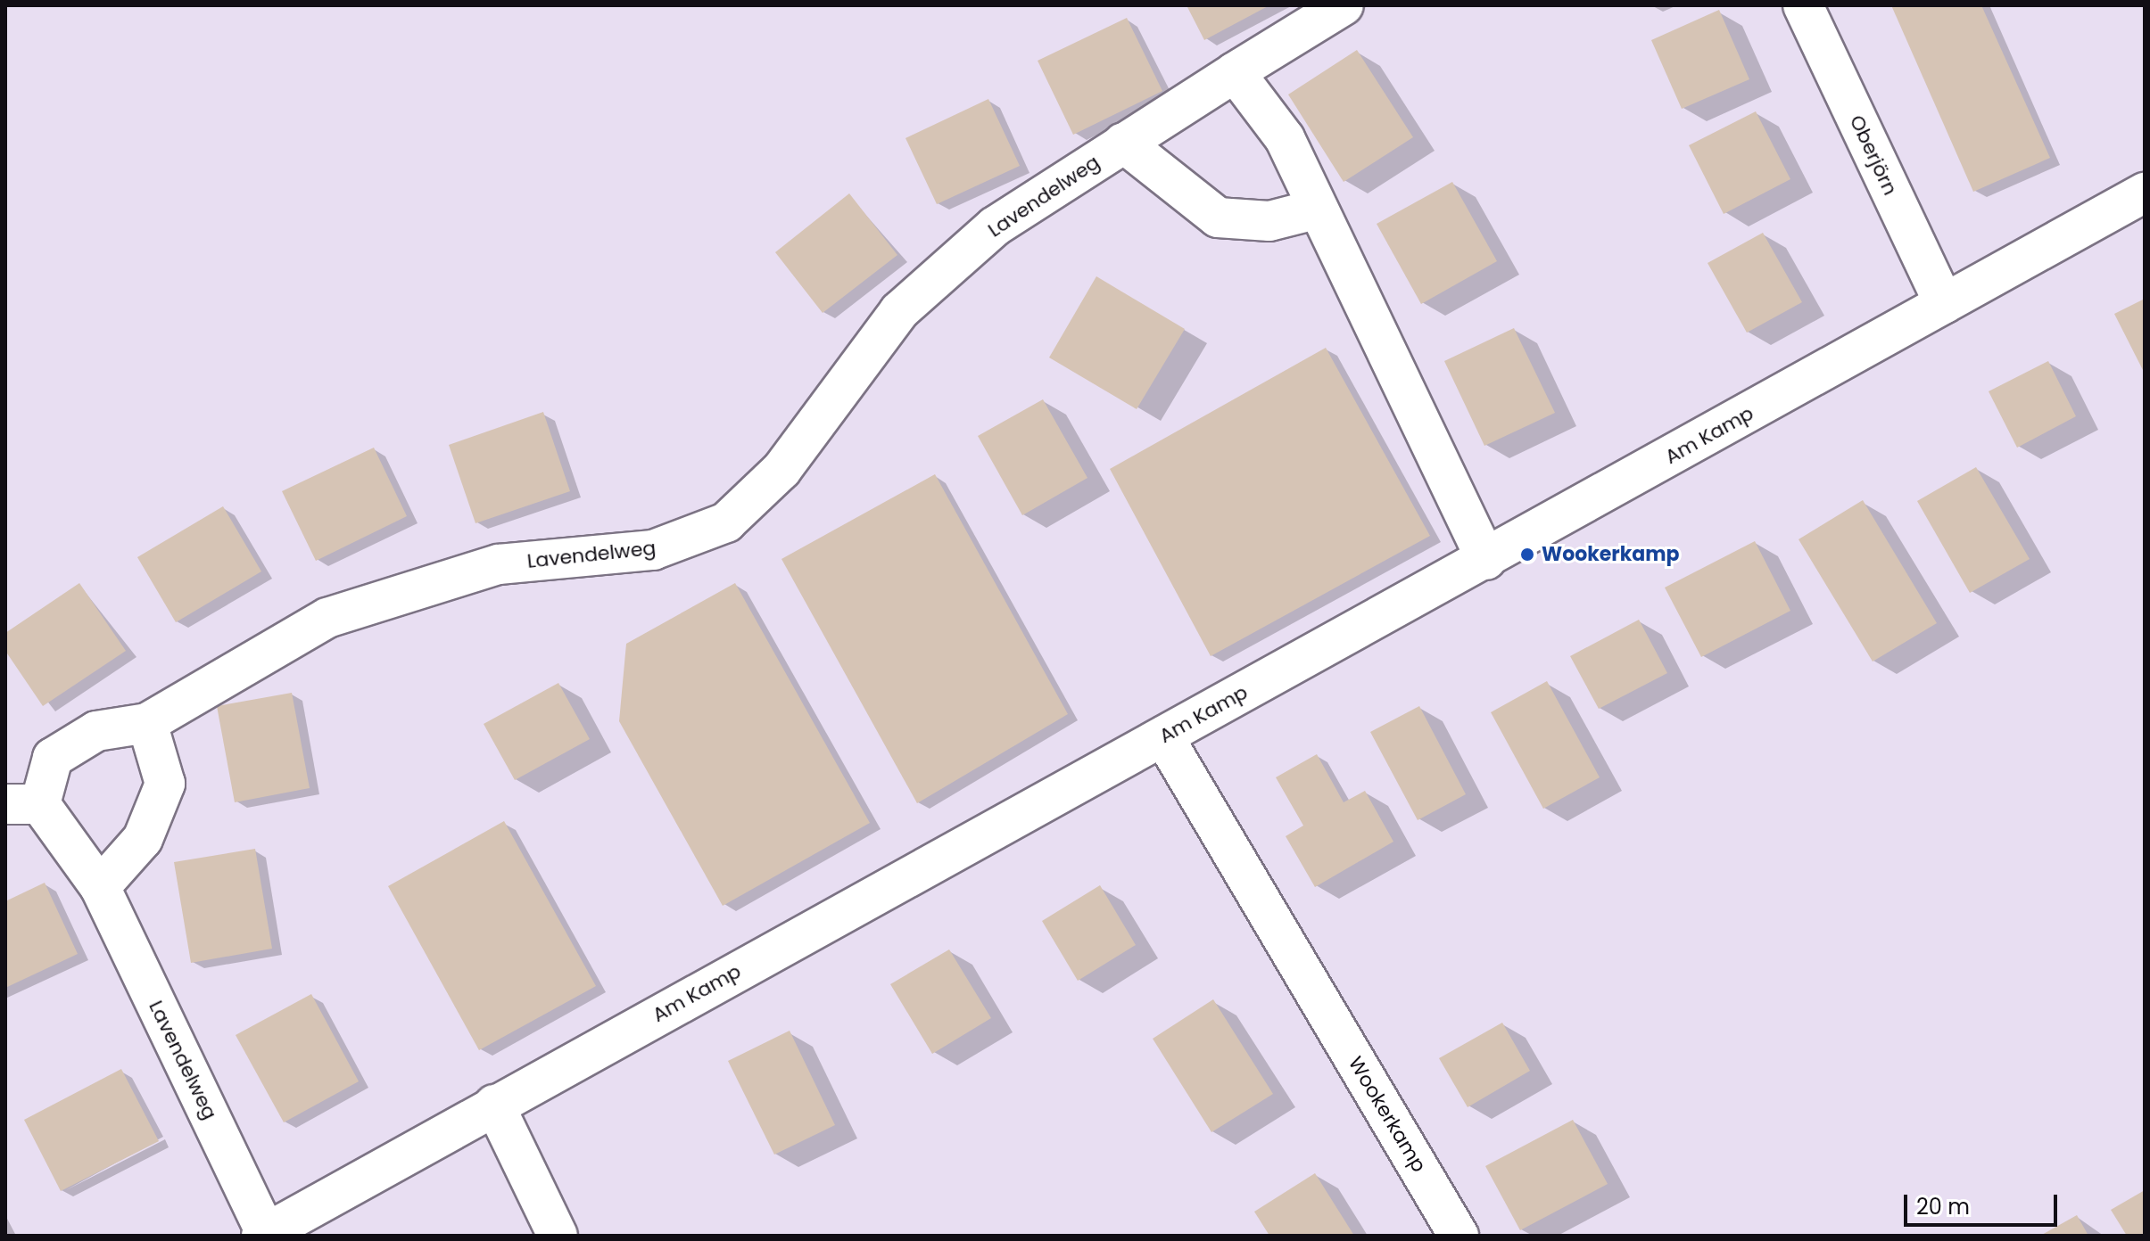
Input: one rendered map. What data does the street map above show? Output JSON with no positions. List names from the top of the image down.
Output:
{
  "streets": {
    "street": [
      "Oberjörn",
      "Lavendelweg",
      "Am Kamp",
      "Wookerkamp"
    ]
  },
  "crossings": [
    ["Oberjörn", "Am Kamp"],
    ["Lavendelweg", "Am Kamp"],
    ["Am Kamp", "Wookerkamp"]
  ],
  "places": ["Wookerkamp"],
  "scale_bar": "20 m"
}
